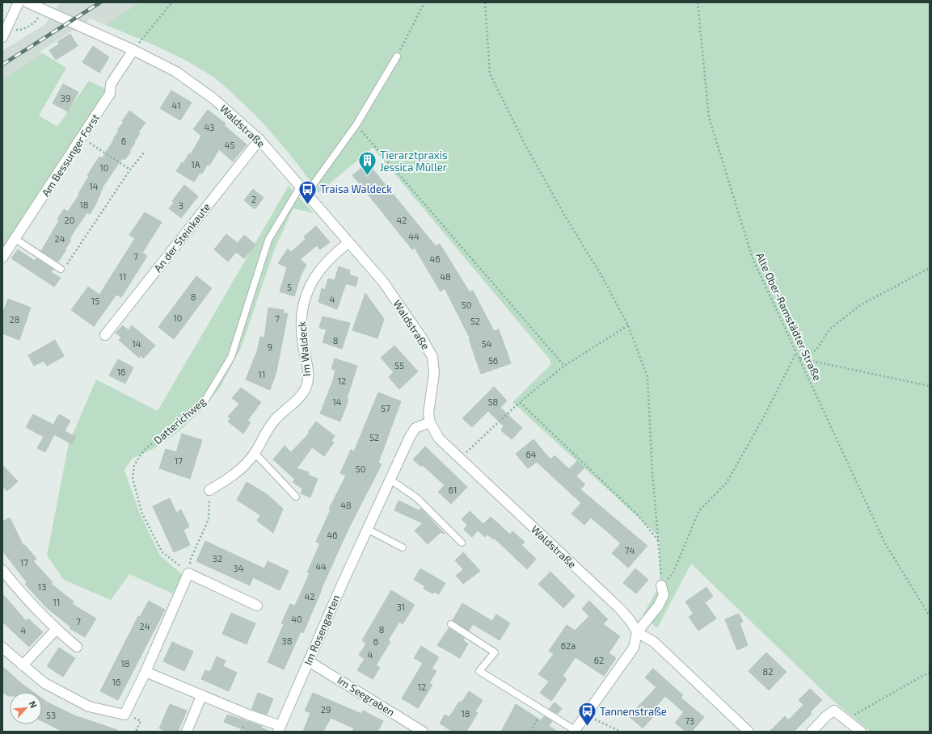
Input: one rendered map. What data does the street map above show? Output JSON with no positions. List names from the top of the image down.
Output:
{
  "streets": {
    "street": [
      "Waldstraße",
      "Am Bessunger Forst",
      "An der Steinkaute",
      "Im Waldeck",
      "Im Rosengarten",
      "Im Seegraben"
    ],
    "lane": ["Datterichweg"],
    "path": ["Alte Ober-Ramstädter Straße"]
  },
  "crossings": [
    ["Waldstraße", "Am Bessunger Forst"],
    ["Waldstraße", "An der Steinkaute"],
    ["Waldstraße", "Im Waldeck"],
    ["Waldstraße", "Datterichweg"],
    ["Waldstraße", "Im Rosengarten"],
    ["Im Rosengarten", "Im Seegraben"]
  ],
  "places": {
    "building": ["Tierarztpraxis Jessica Müller"],
    "bus stop": ["Traisa Waldeck", "Tannenstraße"]
  },
  "house_numbers": [
    "39",
    "41",
    "43",
    "6",
    "45",
    "1A",
    "10",
    "14",
    "2",
    "18",
    "3",
    "20",
    "42",
    "44",
    "24",
    "7",
    "46",
    "11",
    "48",
    "5",
    "8",
    "4",
    "15",
    "50",
    "10",
    "7",
    "28",
    "52",
    "8",
    "14",
    "54",
    "9",
    "56",
    "55",
    "16",
    "11",
    "12",
    "14",
    "58",
    "57",
    "52",
    "64",
    "17",
    "50",
    "61",
    "48",
    "46",
    "74",
    "32",
    "17",
    "44",
    "34",
    "13",
    "42",
    "11",
    "31",
    "40",
    "7",
    "24",
    "8",
    "4",
    "38",
    "6",
    "62a",
    "4",
    "62",
    "18",
    "82",
    "16",
    "12",
    "29",
    "18",
    "53",
    "73"
  ],
  "north": "top right"
}
